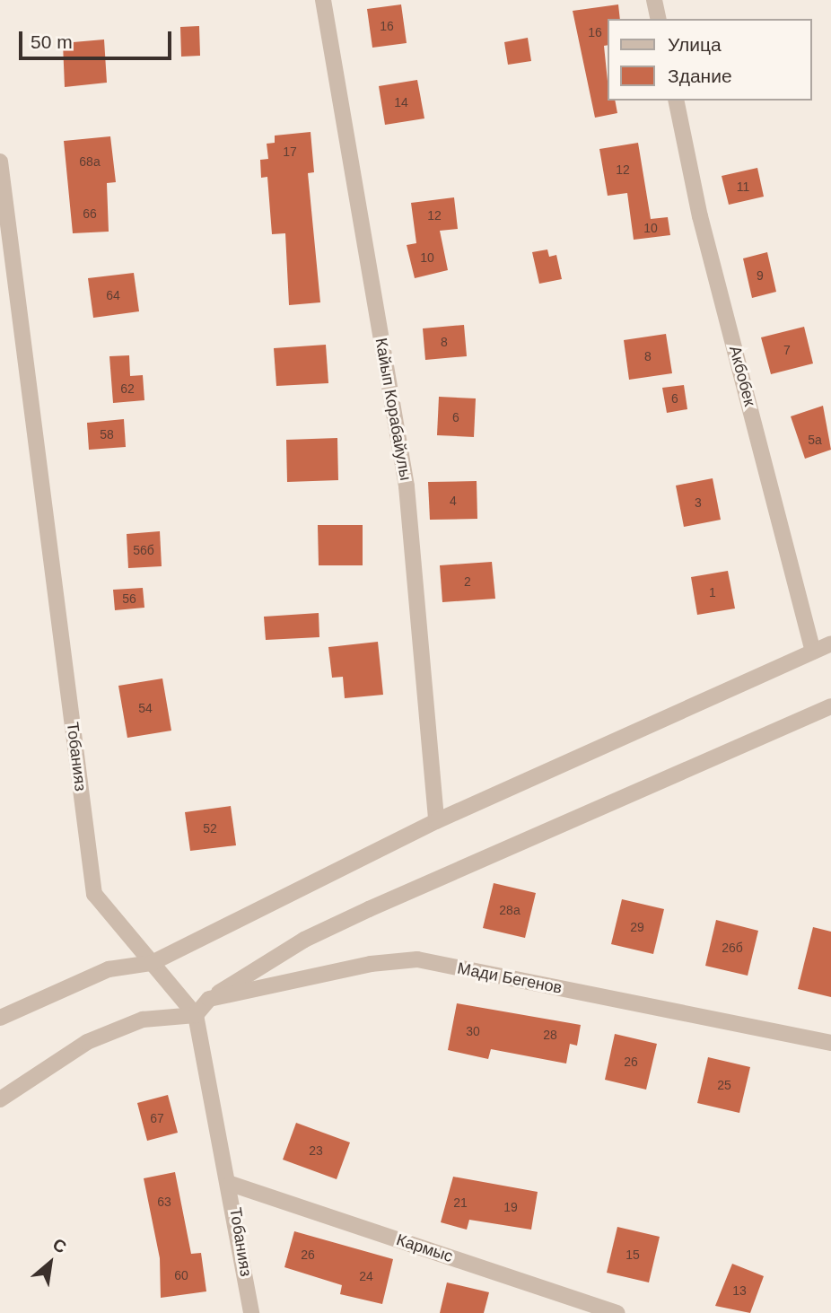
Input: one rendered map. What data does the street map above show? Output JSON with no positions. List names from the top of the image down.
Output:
{
  "streets": {
    "street": [
      "Акбобек",
      "Кайып Корабайулы",
      "Тобанияз",
      "Мади Бегенов",
      "Кармыс"
    ]
  },
  "crossings": [
    ["Тобанияз", "Кармыс"]
  ],
  "house_numbers": [
    "16",
    "16",
    "14",
    "17",
    "68а",
    "12",
    "11",
    "66",
    "12",
    "10",
    "10",
    "9",
    "64",
    "8",
    "7",
    "8",
    "62",
    "6",
    "6",
    "58",
    "5а",
    "4",
    "3",
    "56б",
    "2",
    "1",
    "56",
    "54",
    "52",
    "28а",
    "29",
    "26б",
    "30",
    "28",
    "26",
    "25",
    "67",
    "23",
    "63",
    "21",
    "19",
    "26",
    "15",
    "60",
    "24",
    "13"
  ],
  "legend": ["Улица", "Здание"],
  "scale_bar": "50 m",
  "north": "top right"
}
